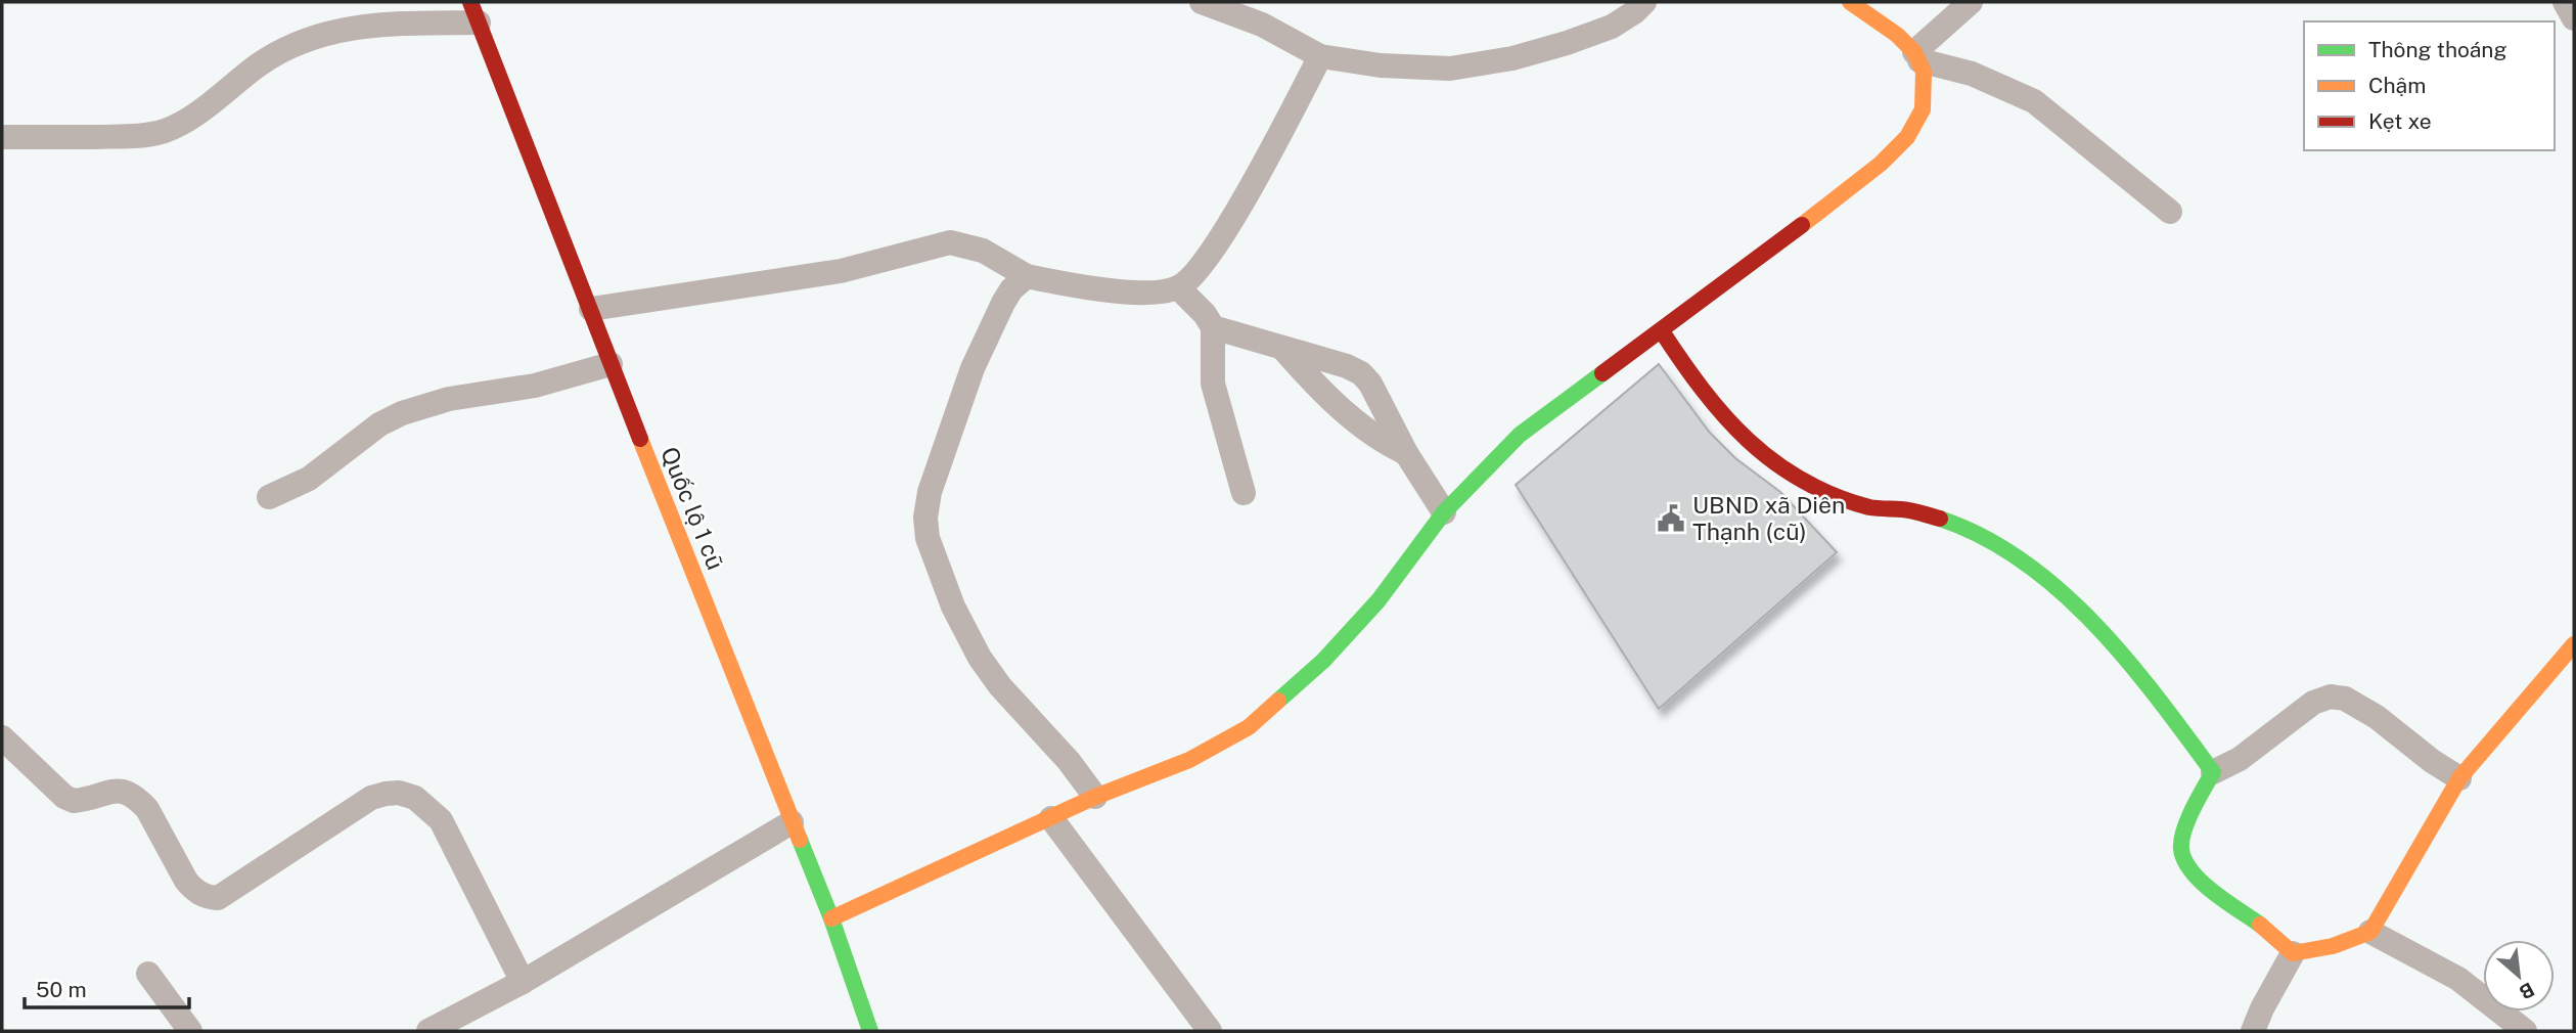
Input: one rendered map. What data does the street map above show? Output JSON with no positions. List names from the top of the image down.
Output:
{
  "streets": {
    "street": ["Quốc lộ 1 cũ"]
  },
  "places": {
    "public building": ["UBND xã Diên Thạnh (cũ)"]
  },
  "legend": ["Thông thoáng", "Chậm", "Kẹt xe"],
  "scale_bar": "50 m",
  "north": "bottom right"
}
